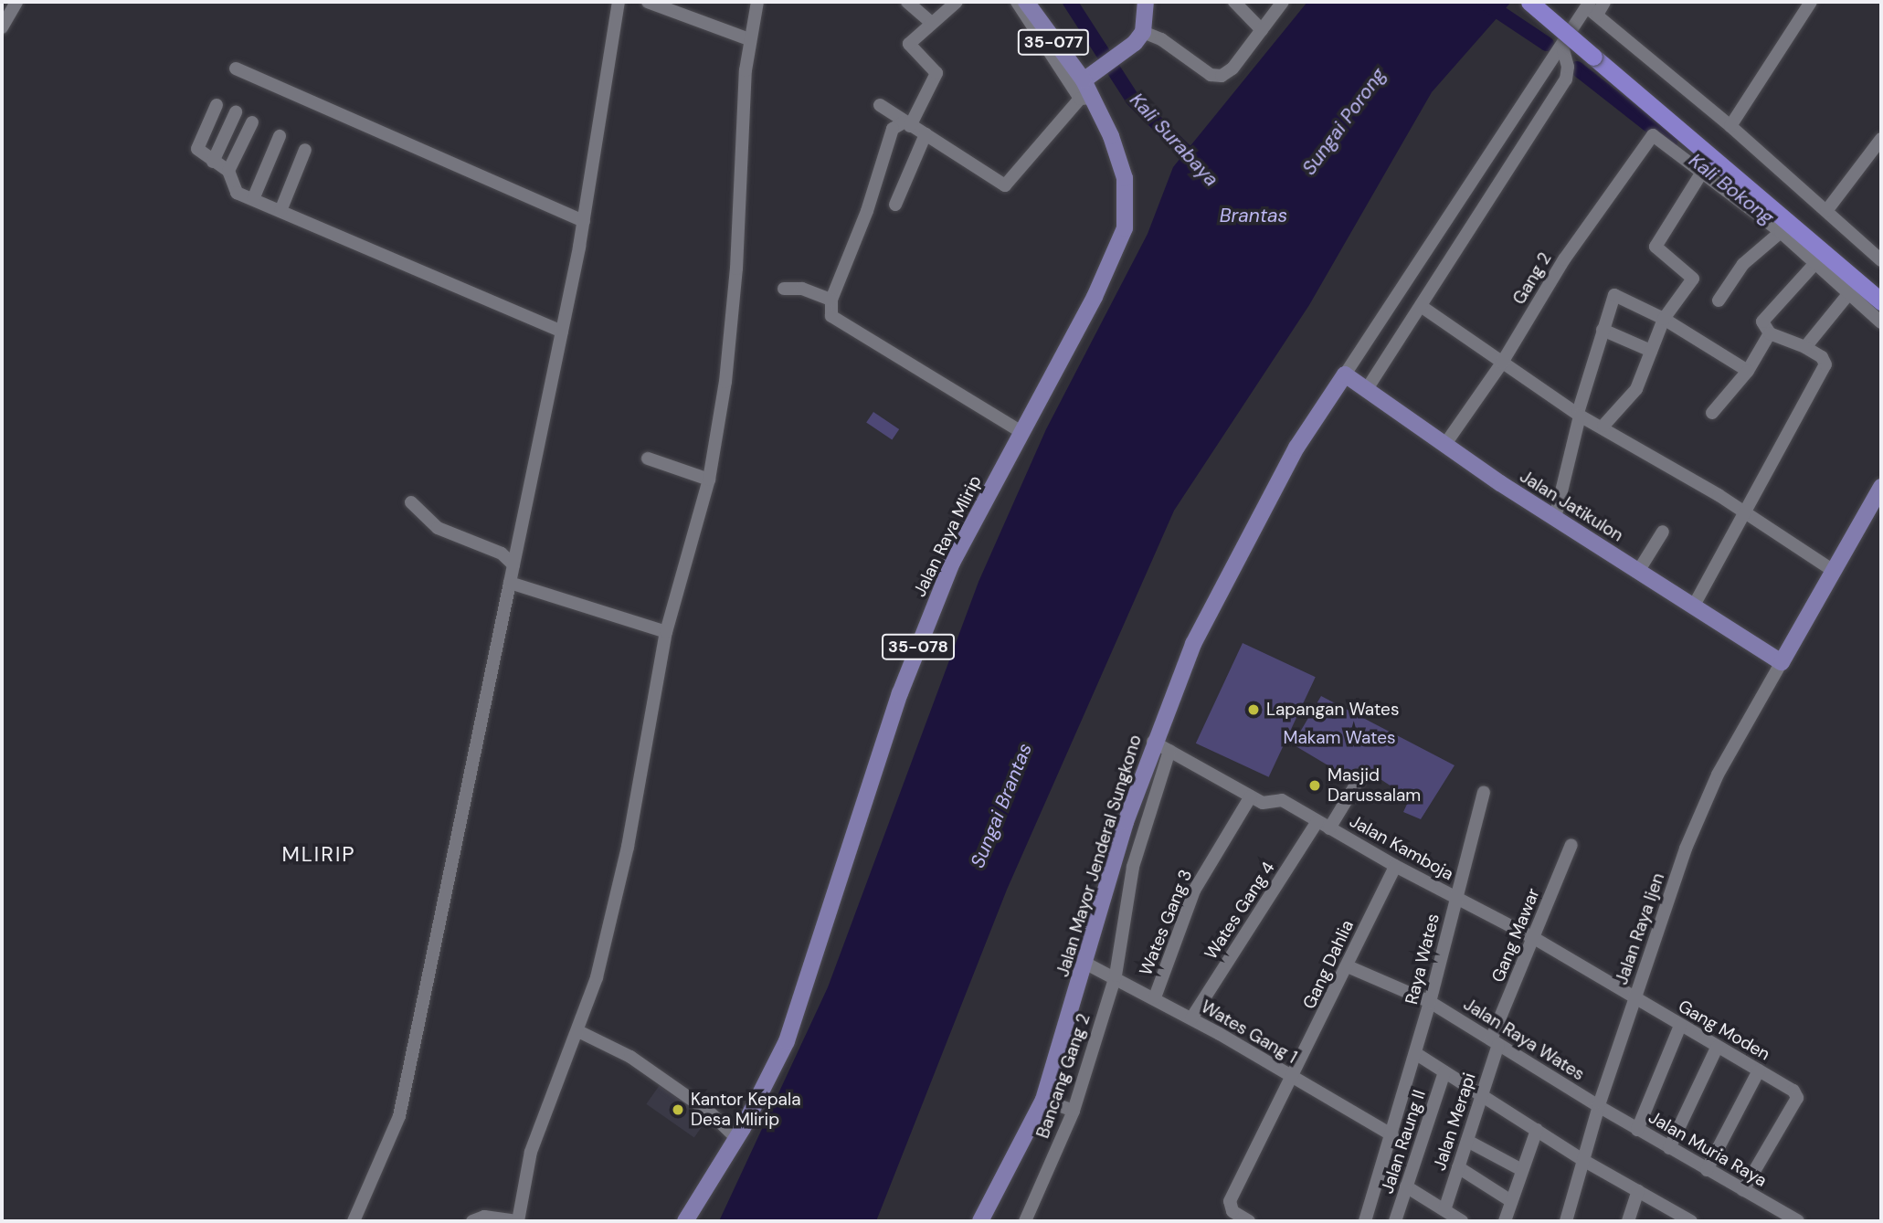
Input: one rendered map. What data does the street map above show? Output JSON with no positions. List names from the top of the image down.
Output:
{
  "streets": {
    "main road": [
      "35-077",
      "Jalan Jatikulon",
      "Jalan Raya Mlirip",
      "35-078",
      "Jalan Mayor Jenderal Sungkono"
    ],
    "street": [
      "Gang 2",
      "Jalan Kamboja",
      "Wates Gang 4",
      "Wates Gang 3",
      "Jalan Raya Ijen",
      "Gang Mawar",
      "Raya Wates",
      "Gang Dahlia",
      "Gang Moden",
      "Wates Gang 1",
      "Jalan Raya Wates",
      "Bancang Gang 2",
      "Jalan Merapi",
      "Jalan Raung II",
      "Jalan Muria Raya"
    ]
  },
  "crossings": [
    ["35-077", "Jalan Raya Mlirip"],
    ["Gang 2", "Jalan Jatikulon"],
    ["Jalan Jatikulon", "Jalan Mayor Jenderal Sungkono"],
    ["Jalan Jatikulon", "Jalan Raya Ijen"],
    ["Jalan Kamboja", "Wates Gang 4"],
    ["Jalan Kamboja", "Wates Gang 3"],
    ["Jalan Kamboja", "Gang Mawar"],
    ["Jalan Kamboja", "Raya Wates"],
    ["Jalan Kamboja", "Gang Dahlia"],
    ["Jalan Kamboja", "Gang Moden"],
    ["Jalan Mayor Jenderal Sungkono", "Wates Gang 1"],
    ["Wates Gang 4", "Wates Gang 1"],
    ["Wates Gang 3", "Wates Gang 1"],
    ["Jalan Raya Ijen", "Gang Moden"],
    ["Jalan Raya Ijen", "Jalan Raya Wates"],
    ["Jalan Raya Ijen", "Jalan Muria Raya"],
    ["Gang Mawar", "Gang Moden"],
    ["Gang Mawar", "Jalan Raya Wates"],
    ["Gang Mawar", "Jalan Merapi"],
    ["Raya Wates", "Wates Gang 1"],
    ["Raya Wates", "Jalan Raya Wates"],
    ["Gang Dahlia", "Wates Gang 1"],
    ["Gang Dahlia", "Jalan Raya Wates"],
    ["Gang Moden", "Jalan Muria Raya"],
    ["Wates Gang 1", "Bancang Gang 2"],
    ["Jalan Raya Wates", "Jalan Merapi"],
    ["Jalan Raya Wates", "Jalan Muria Raya"]
  ],
  "districts": ["MLIRIP"],
  "water": [
    "Sungai Porong",
    "Kali Surabaya",
    "Kali Bokong",
    "Brantas",
    "Sungai Brantas"
  ],
  "parks": ["Makam Wates"],
  "places": ["Lapangan Wates", "Masjid Darussalam", "Kantor Kepala Desa Mlirip"]
}
